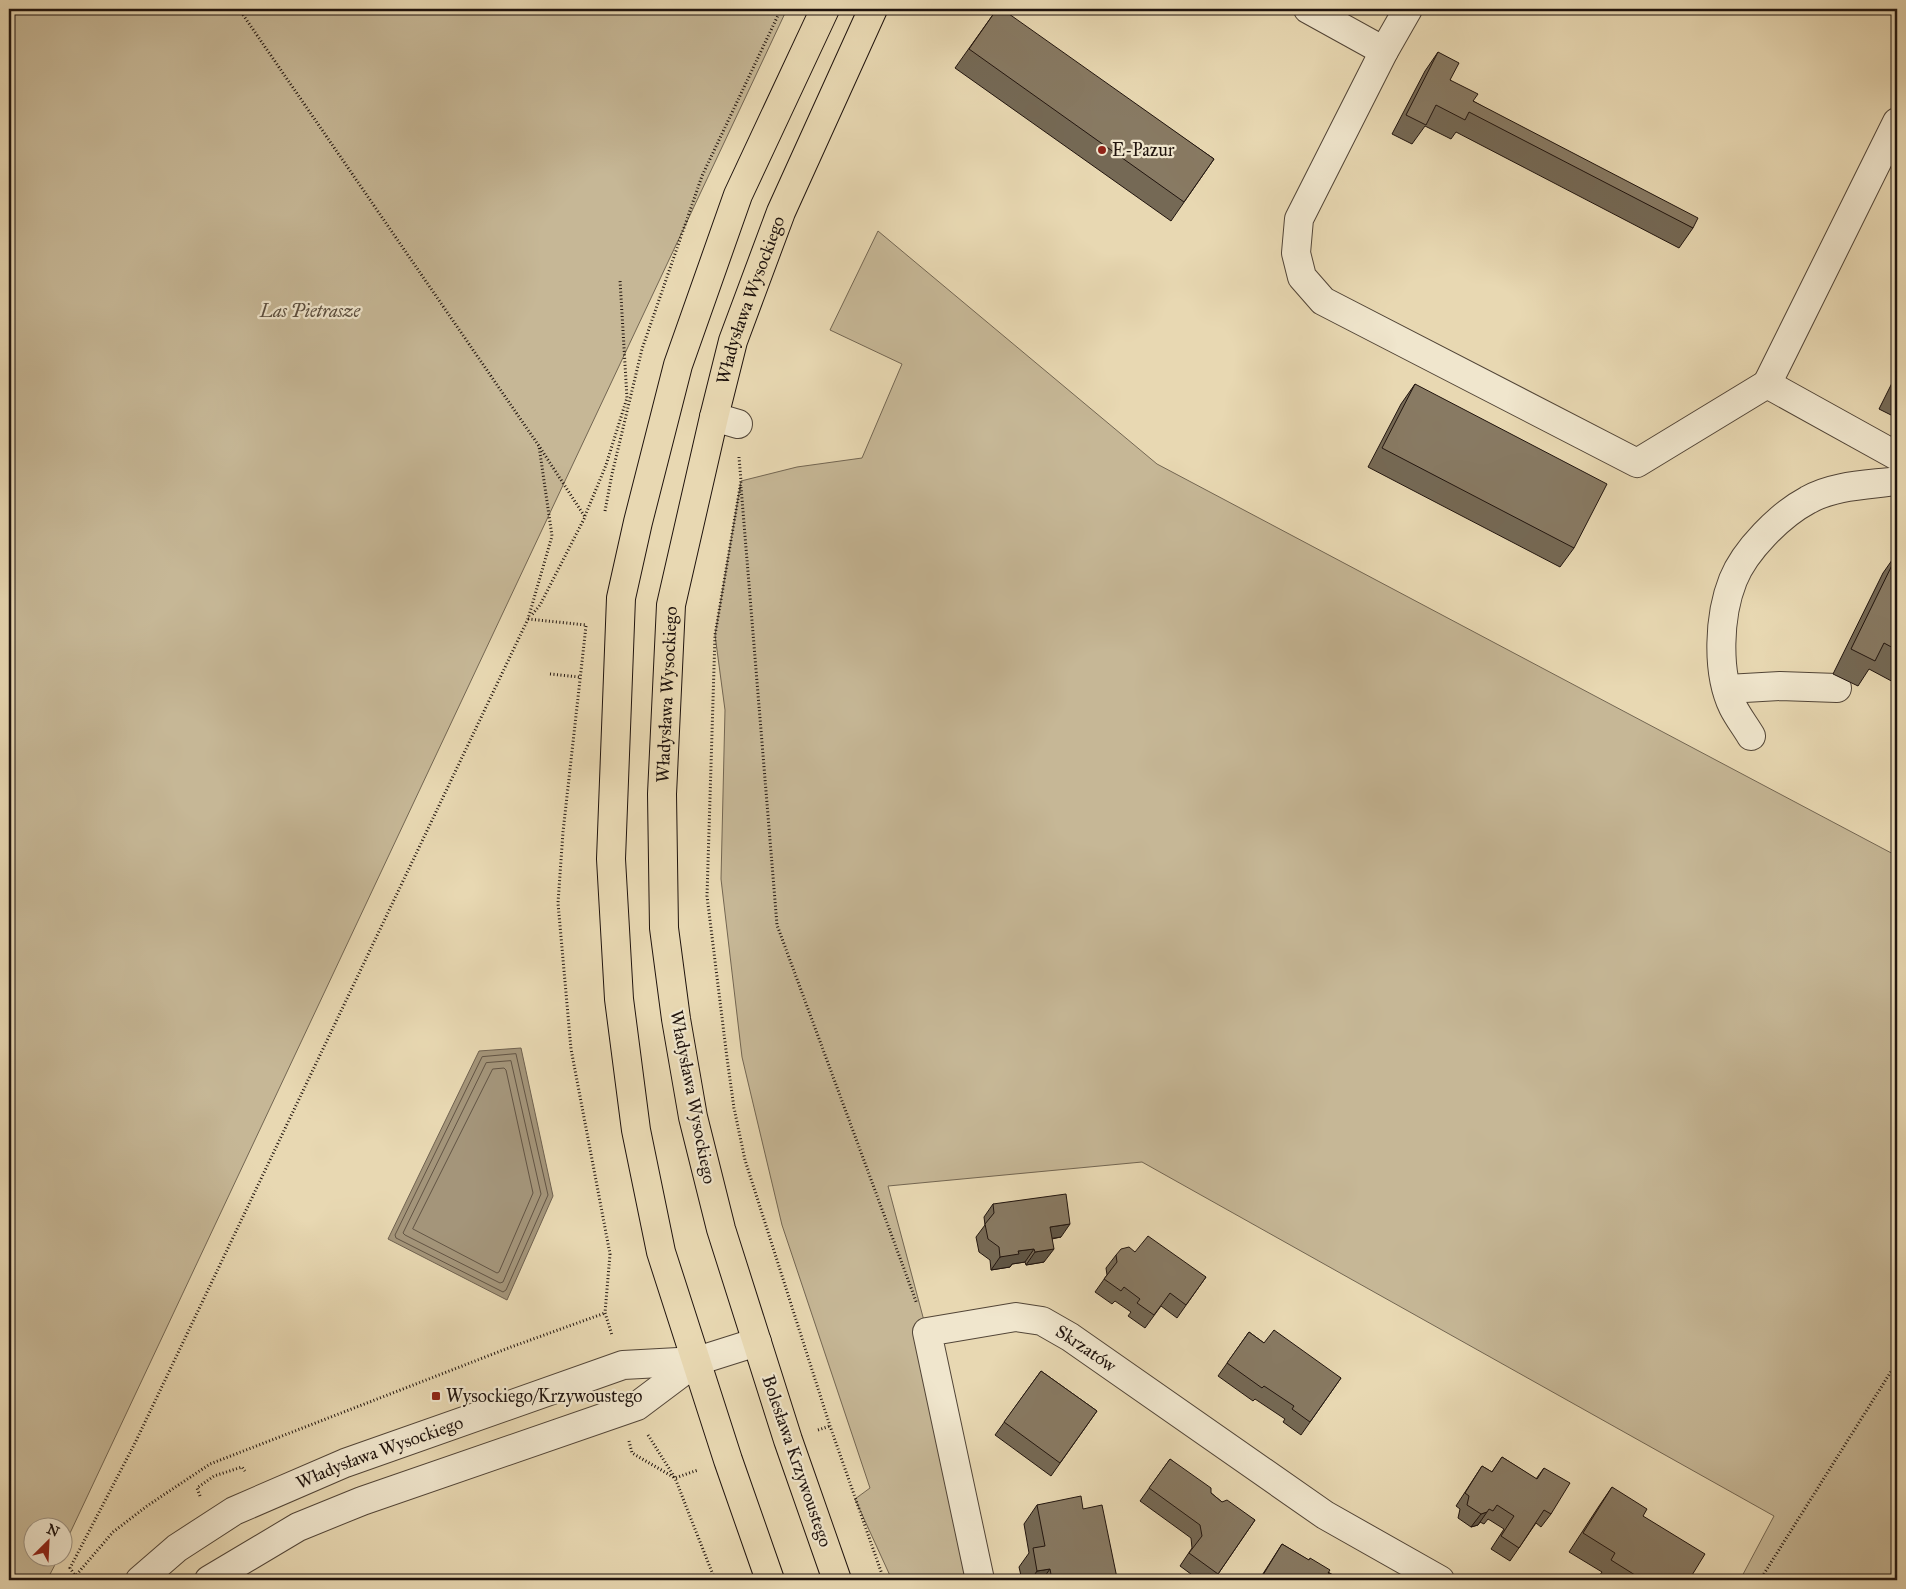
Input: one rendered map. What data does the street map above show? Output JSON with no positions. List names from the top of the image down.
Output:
{
  "streets": {
    "main road": ["Władysława Wysockiego", "Bolesława Krzywoustego"],
    "street": ["Skrzatów"]
  },
  "crossings": [
    ["Władysława Wysockiego", "Bolesława Krzywoustego"]
  ],
  "parks": ["Las Pietrasze"],
  "places": {
    "other": ["E-Pazur"],
    "transit": ["Wysockiego/Krzywoustego"]
  },
  "north": "top right"
}
